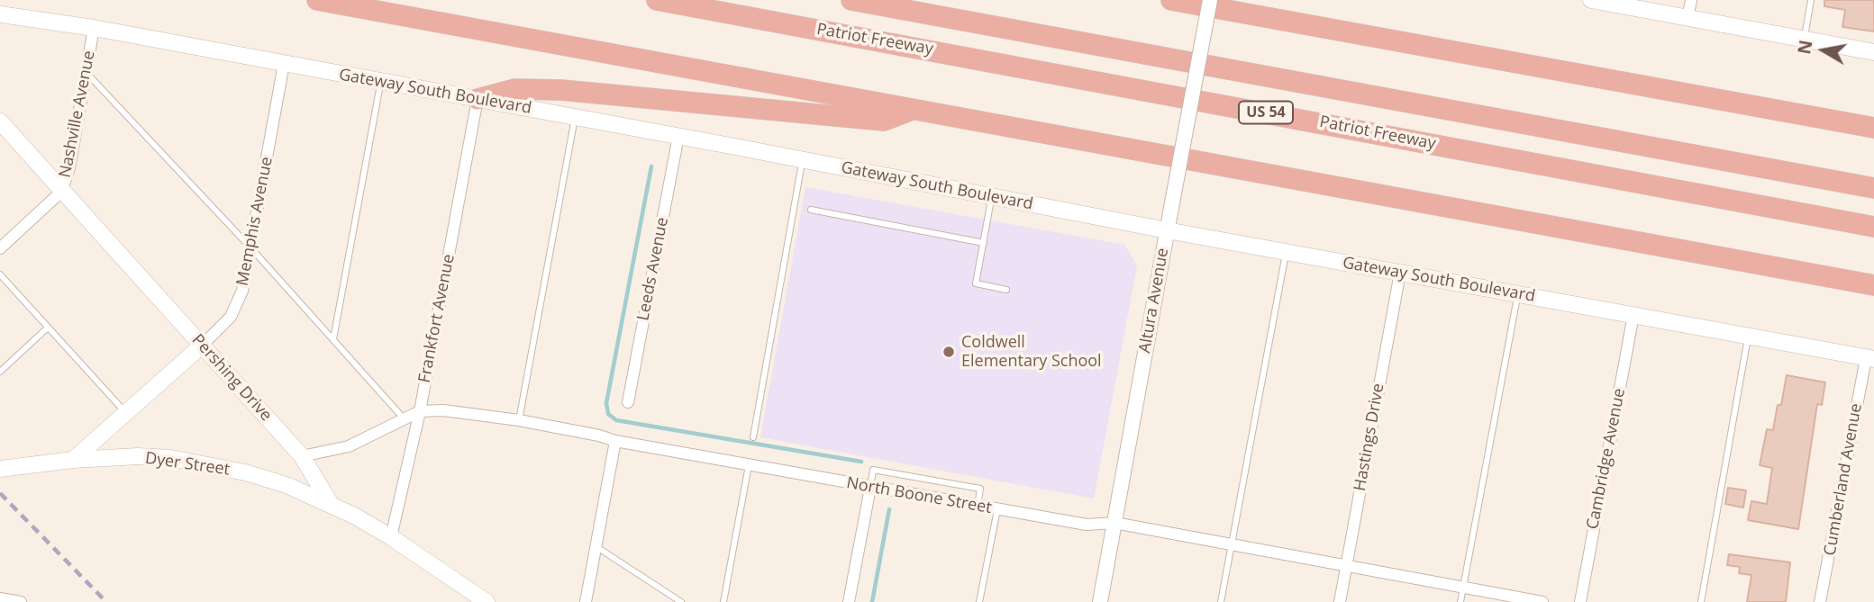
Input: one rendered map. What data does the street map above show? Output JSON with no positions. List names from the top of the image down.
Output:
{
  "streets": {
    "highway": ["Patriot Freeway", "US 54"],
    "main road": [
      "Gateway South Boulevard",
      "Memphis Avenue",
      "Pershing Drive",
      "Dyer Street"
    ],
    "street": [
      "Nashville Avenue",
      "Leeds Avenue",
      "Altura Avenue",
      "Frankfort Avenue",
      "Hastings Drive",
      "Cambridge Avenue",
      "Cumberland Avenue",
      "North Boone Street"
    ]
  },
  "crossings": [
    ["Gateway South Boulevard", "Nashville Avenue"],
    ["Gateway South Boulevard", "Memphis Avenue"],
    ["Gateway South Boulevard", "Leeds Avenue"],
    ["Gateway South Boulevard", "Altura Avenue"],
    ["Gateway South Boulevard", "Frankfort Avenue"],
    ["Gateway South Boulevard", "Hastings Drive"],
    ["Gateway South Boulevard", "Cambridge Avenue"],
    ["Gateway South Boulevard", "Cumberland Avenue"],
    ["Nashville Avenue", "Pershing Drive"],
    ["Memphis Avenue", "Pershing Drive"],
    ["Memphis Avenue", "Dyer Street"],
    ["Altura Avenue", "North Boone Street"],
    ["Frankfort Avenue", "Pershing Drive"],
    ["Frankfort Avenue", "North Boone Street"],
    ["Pershing Drive", "Dyer Street"],
    ["Pershing Drive", "North Boone Street"],
    ["Hastings Drive", "North Boone Street"]
  ],
  "places": ["Coldwell Elementary School"],
  "north": "left"
}
